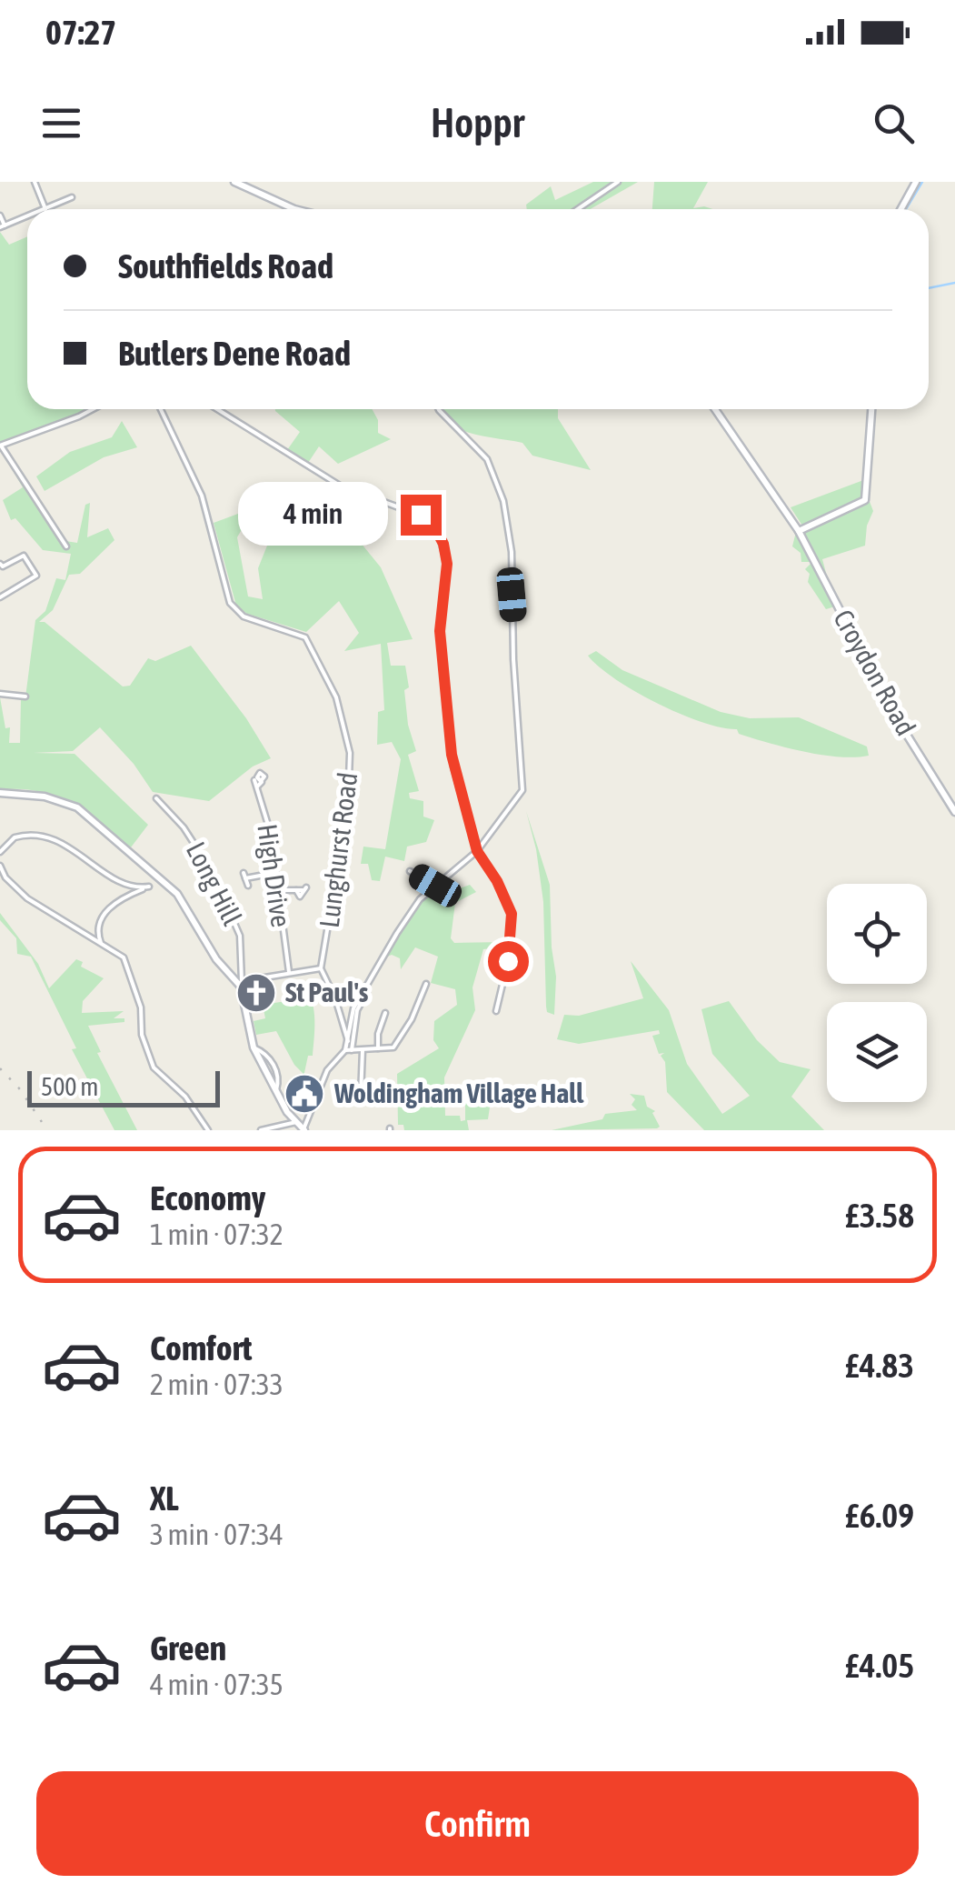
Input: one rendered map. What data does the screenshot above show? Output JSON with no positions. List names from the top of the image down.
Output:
{
  "streets": {
    "street": [
      "Croydon Road",
      "Lunghurst Road",
      "High Drive",
      "Long Hill"
    ]
  },
  "places": {
    "church": ["St Paul's"],
    "public building": ["Woldingham Village Hall"]
  },
  "scale_bar": "500 m",
  "page": {
    "status": "07:27",
    "header": "Hoppr",
    "banner": ["Southfields Road", "Butlers Dene Road"],
    "bubble": "4 min",
    "scale": "500 m",
    "list": [
      {
        "name": "Economy",
        "note": "1 min · 07:32",
        "value": "£3.58"
      },
      {
        "name": "Comfort",
        "note": "2 min · 07:33",
        "value": "£4.83"
      },
      {
        "name": "XL",
        "note": "3 min · 07:34",
        "value": "£6.09"
      },
      {
        "name": "Green",
        "note": "4 min · 07:35",
        "value": "£4.05"
      }
    ],
    "buttons": "Confirm"
  }
}
